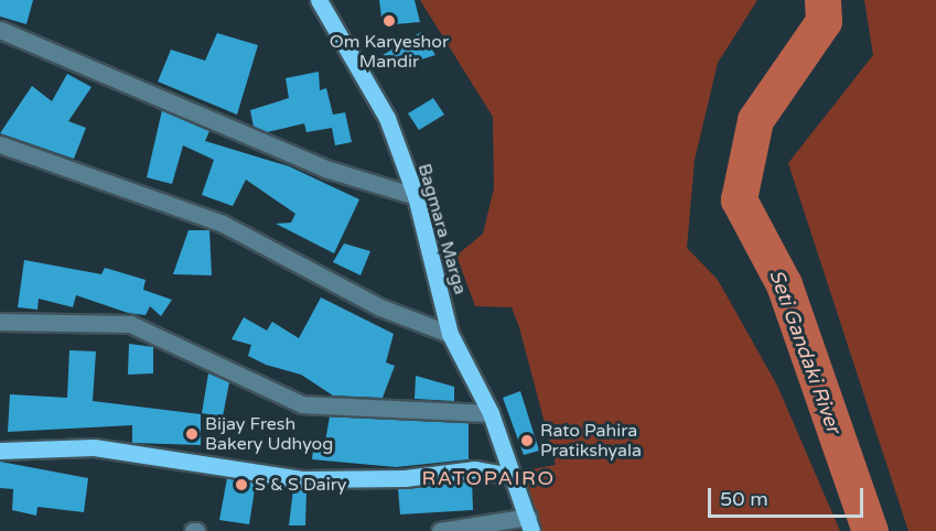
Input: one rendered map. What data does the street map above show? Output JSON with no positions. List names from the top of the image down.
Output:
{
  "streets": {
    "main road": ["Bagmara Marga"]
  },
  "districts": ["RATOPAIRO"],
  "water": ["Seti Gandaki River"],
  "places": [
    "Om Karyeshor Mandir",
    "Bijay Fresh Bakery Udhyog",
    "Rato Pahira Pratikshyala",
    "S & S Dairy"
  ],
  "scale_bar": "50 m"
}
